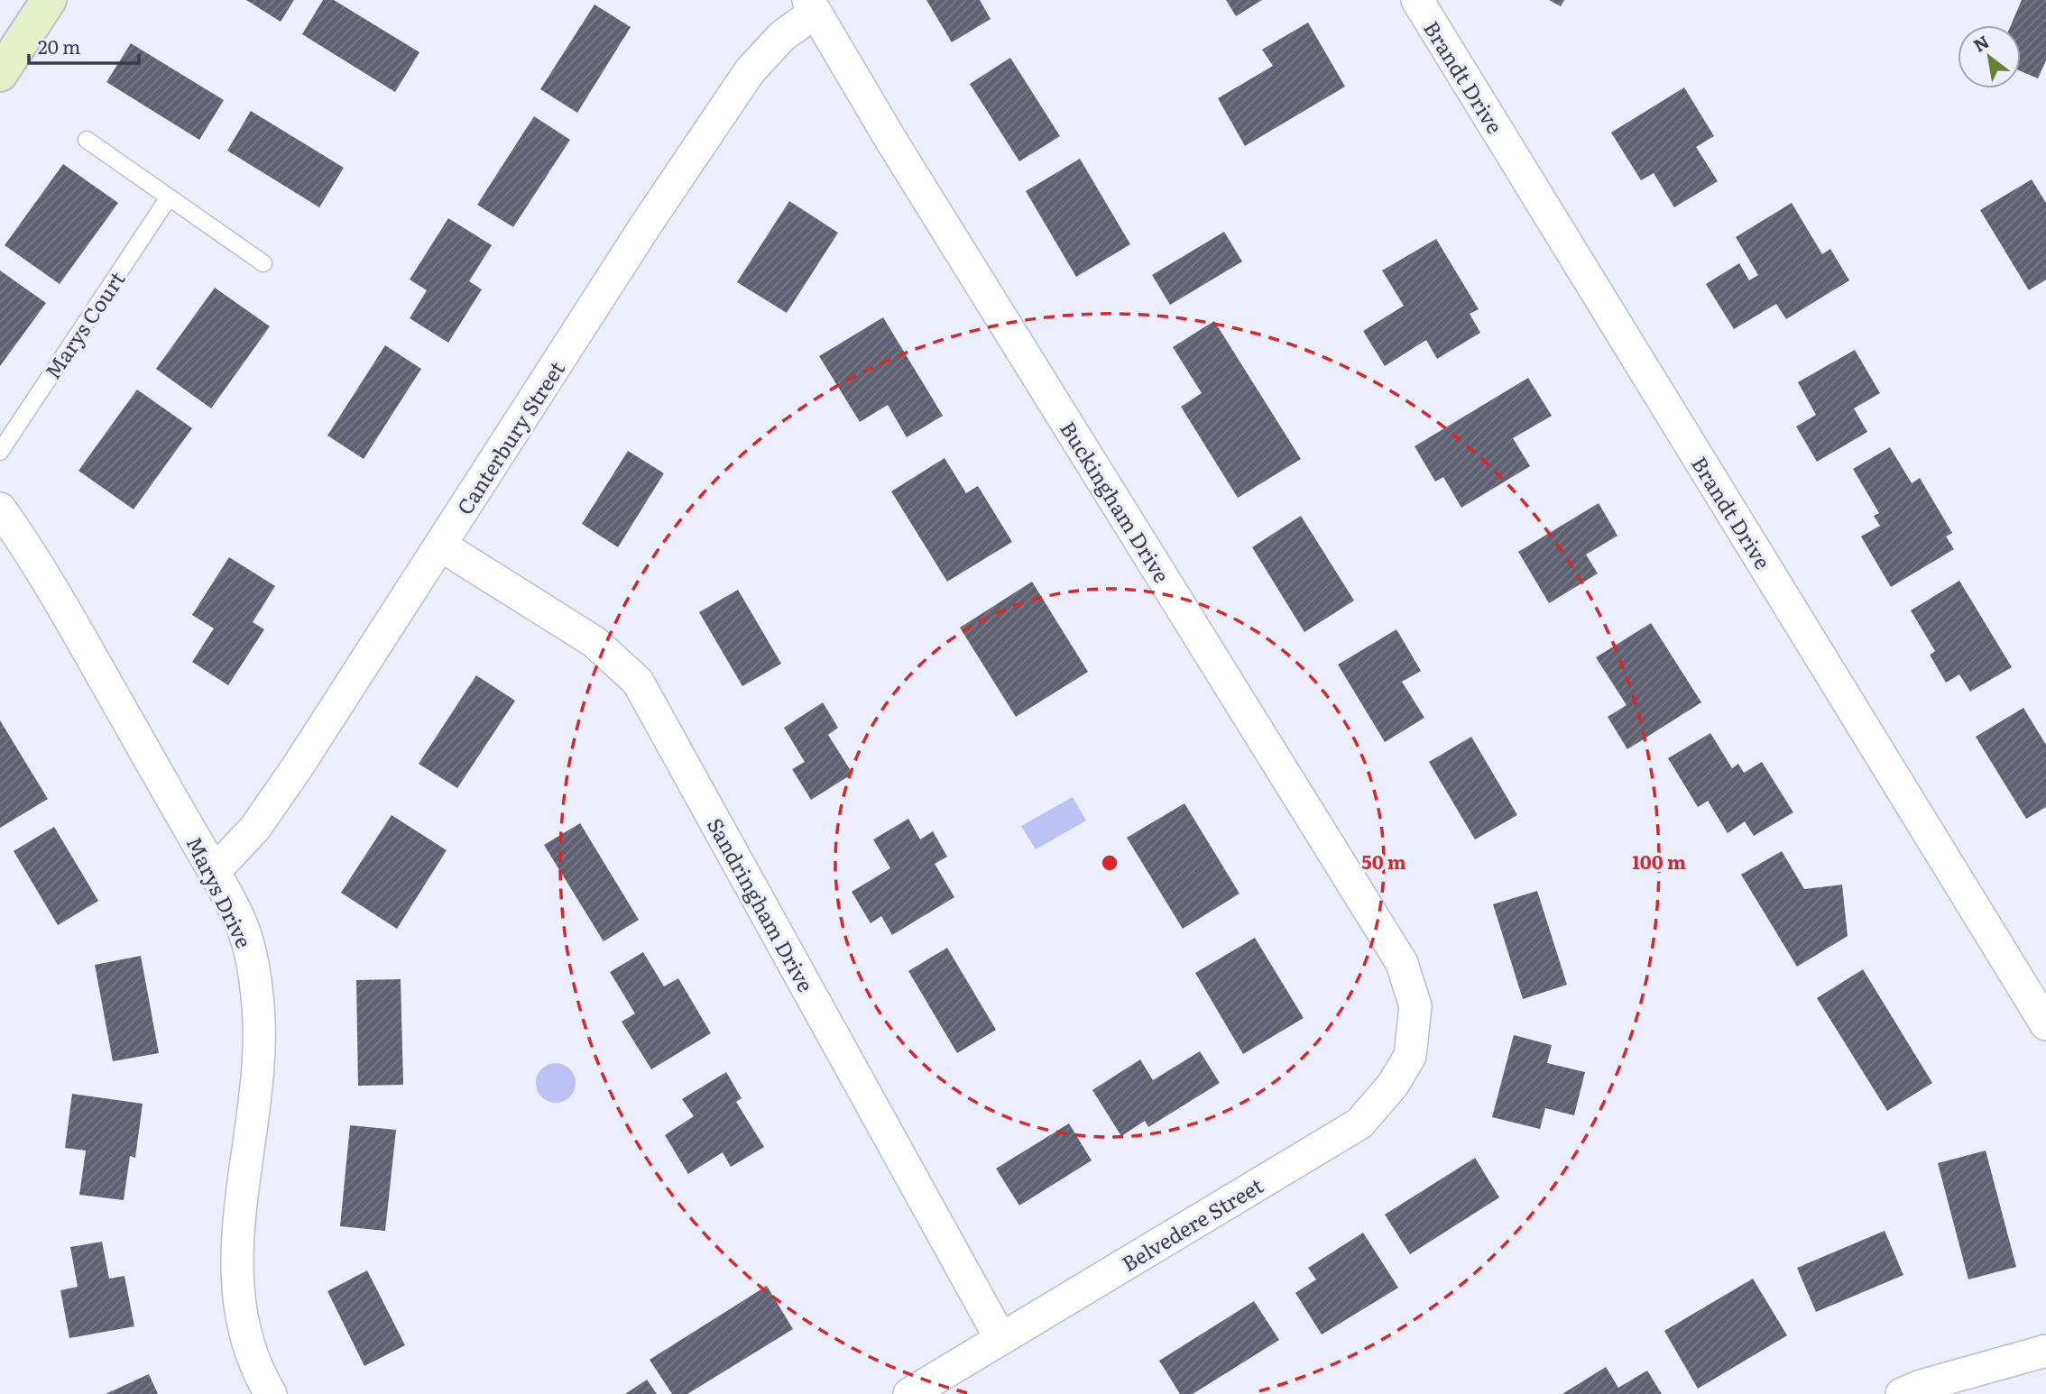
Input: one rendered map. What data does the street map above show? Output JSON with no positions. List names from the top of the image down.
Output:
{
  "streets": {
    "street": [
      "Brandt Drive",
      "Canterbury Street",
      "Buckingham Drive",
      "Marys Drive",
      "Sandringham Drive",
      "Belvedere Street"
    ],
    "lane": ["Marys Court"]
  },
  "crossings": [
    ["Canterbury Street", "Buckingham Drive"],
    ["Canterbury Street", "Marys Drive"],
    ["Canterbury Street", "Sandringham Drive"],
    ["Buckingham Drive", "Belvedere Street"],
    ["Sandringham Drive", "Belvedere Street"]
  ],
  "scale_bar": "20 m",
  "north": "top left",
  "rings": ["50 m", "100 m"]
}
